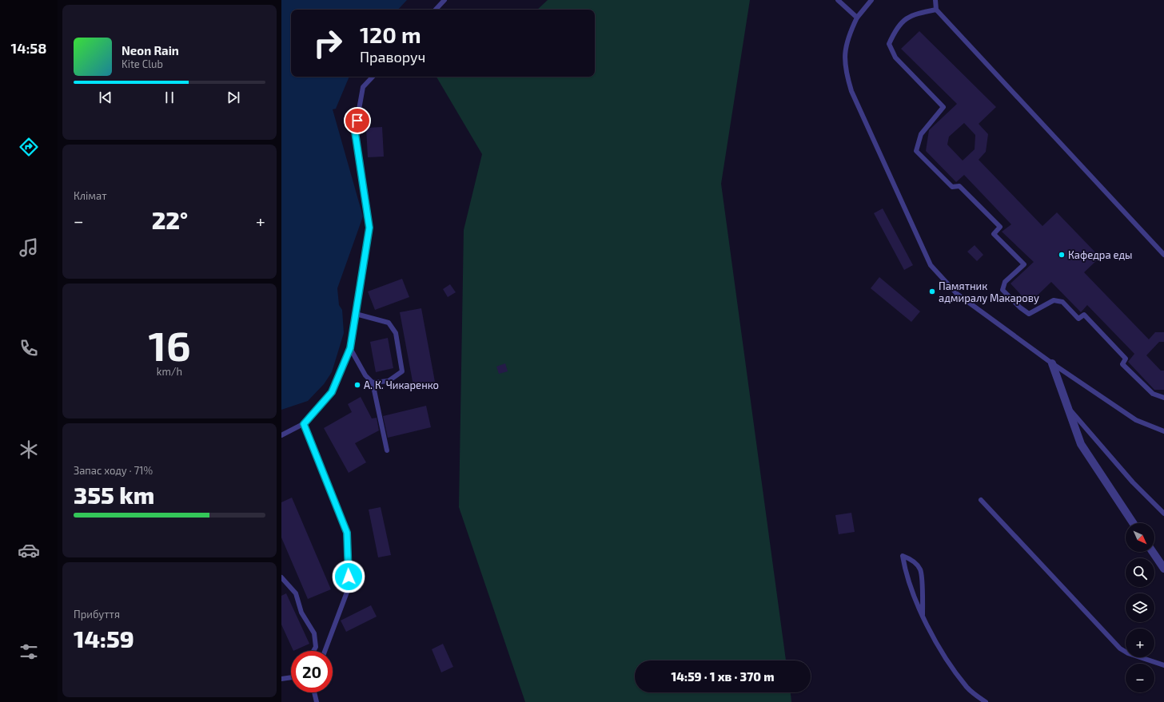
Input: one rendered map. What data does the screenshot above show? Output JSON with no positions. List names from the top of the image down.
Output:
{
  "places": ["Кафедра еды", "Памятник адмиралу Макарову", "А. К. Чикаренко"],
  "north": "bottom right",
  "page": {
    "tabs": "14:58",
    "turn": ["120 m", "Праворуч"],
    "song": ["Neon Rain", "Kite Club"],
    "tile": [
      "Клімат",
      ["16", "km/h"],
      ["Запас ходу · 71%", "355 km"],
      ["Прибуття", "14:59"]
    ],
    "heat": ["−", "22°", "+"],
    "map_buttons": ["+", "−"],
    "limit": "20",
    "trip": "14:59 · 1 хв · 370 m"
  }
}
